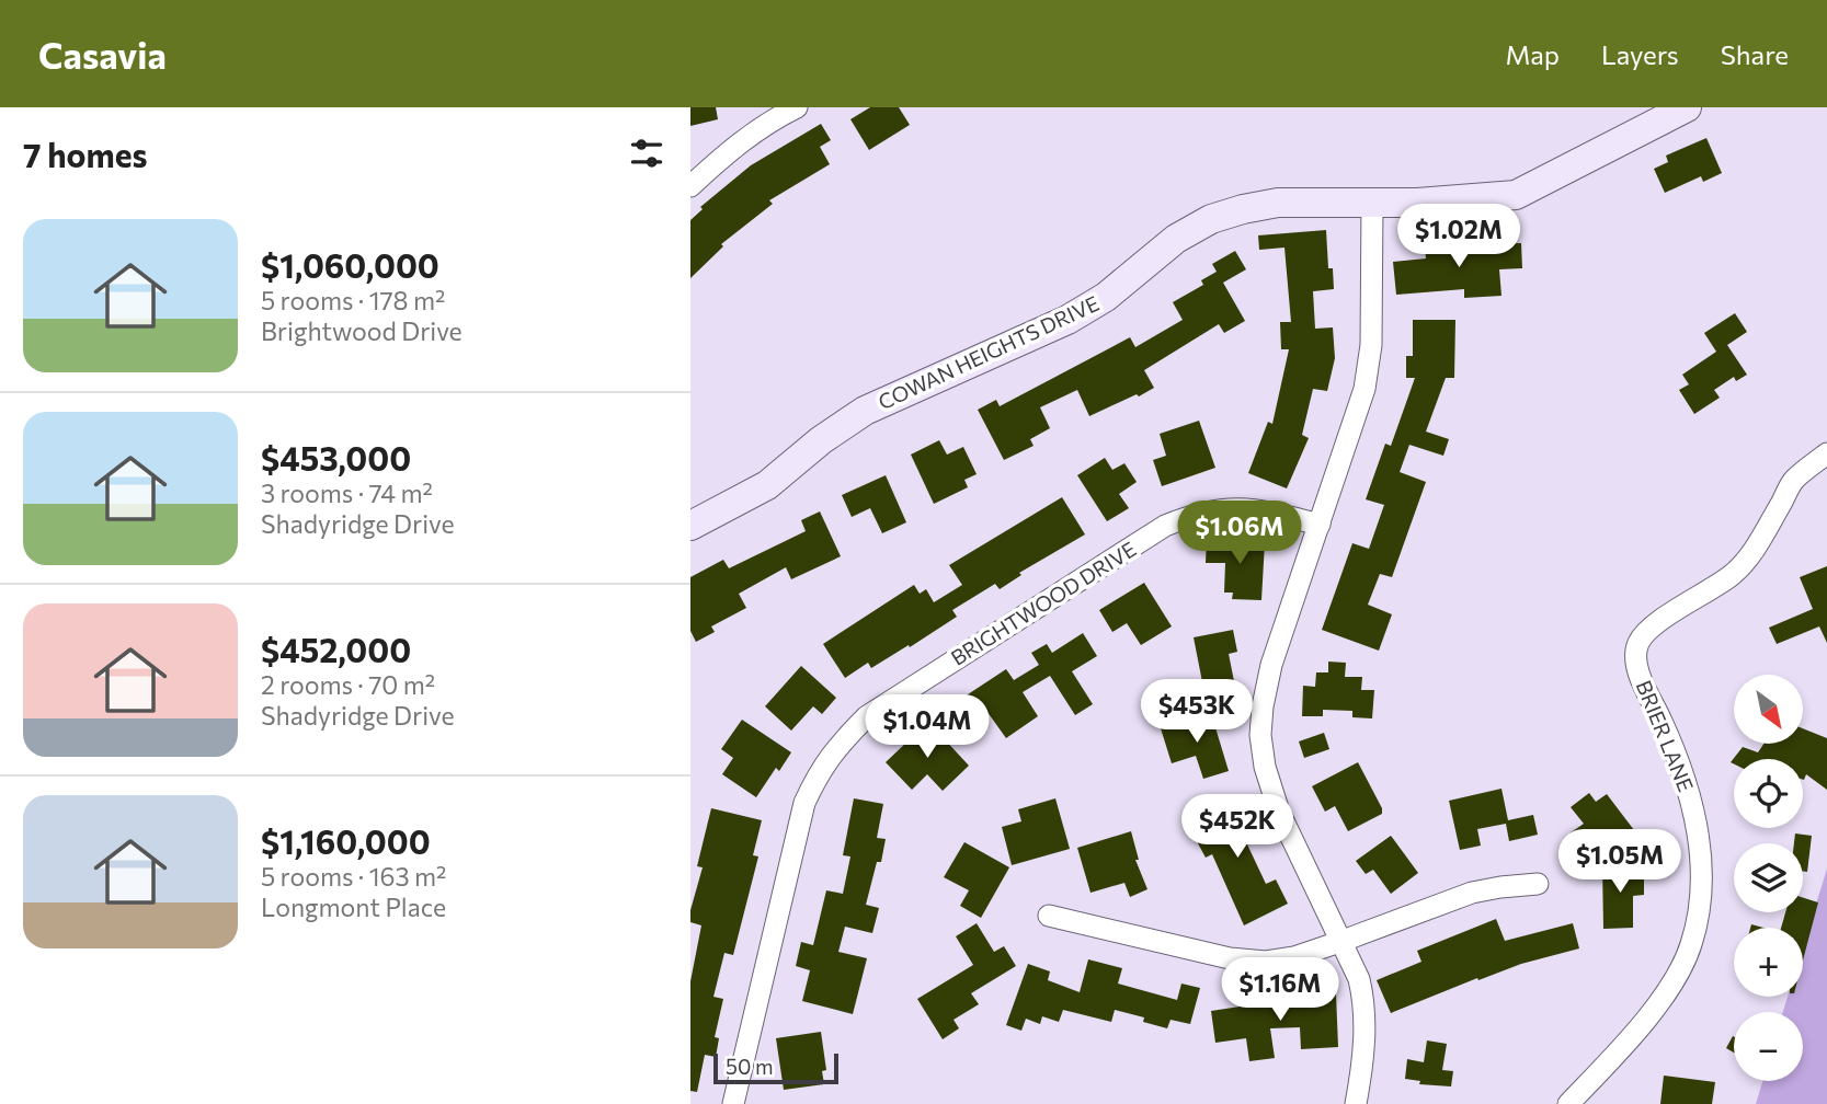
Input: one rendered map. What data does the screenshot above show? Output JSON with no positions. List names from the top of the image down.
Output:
{
  "streets": {
    "street": ["COWAN HEIGHTS DRIVE", "BRIGHTWOOD DRIVE", "BRIER LANE"]
  },
  "scale_bar": "50 m",
  "north": "bottom right",
  "page": {
    "header": "Casavia",
    "nav": ["Map", "Layers", "Share"],
    "heading": "7 homes",
    "list": [
      {
        "name": "$1,060,000",
        "note": "5 rooms · 178 m² · Brightwood Drive"
      },
      {
        "name": "$453,000",
        "note": "3 rooms · 74 m² · Shadyridge Drive"
      },
      {
        "name": "$452,000",
        "note": "2 rooms · 70 m² · Shadyridge Drive"
      },
      {
        "name": "$1,160,000",
        "note": "5 rooms · 163 m² · Longmont Place"
      }
    ],
    "price": [
      "$1.02M",
      "$1.06M",
      "$453K",
      "$1.04M",
      "$452K",
      "$1.05M",
      "$1.16M"
    ],
    "map_buttons": ["+", "−"],
    "scale": "50 m"
  }
}
